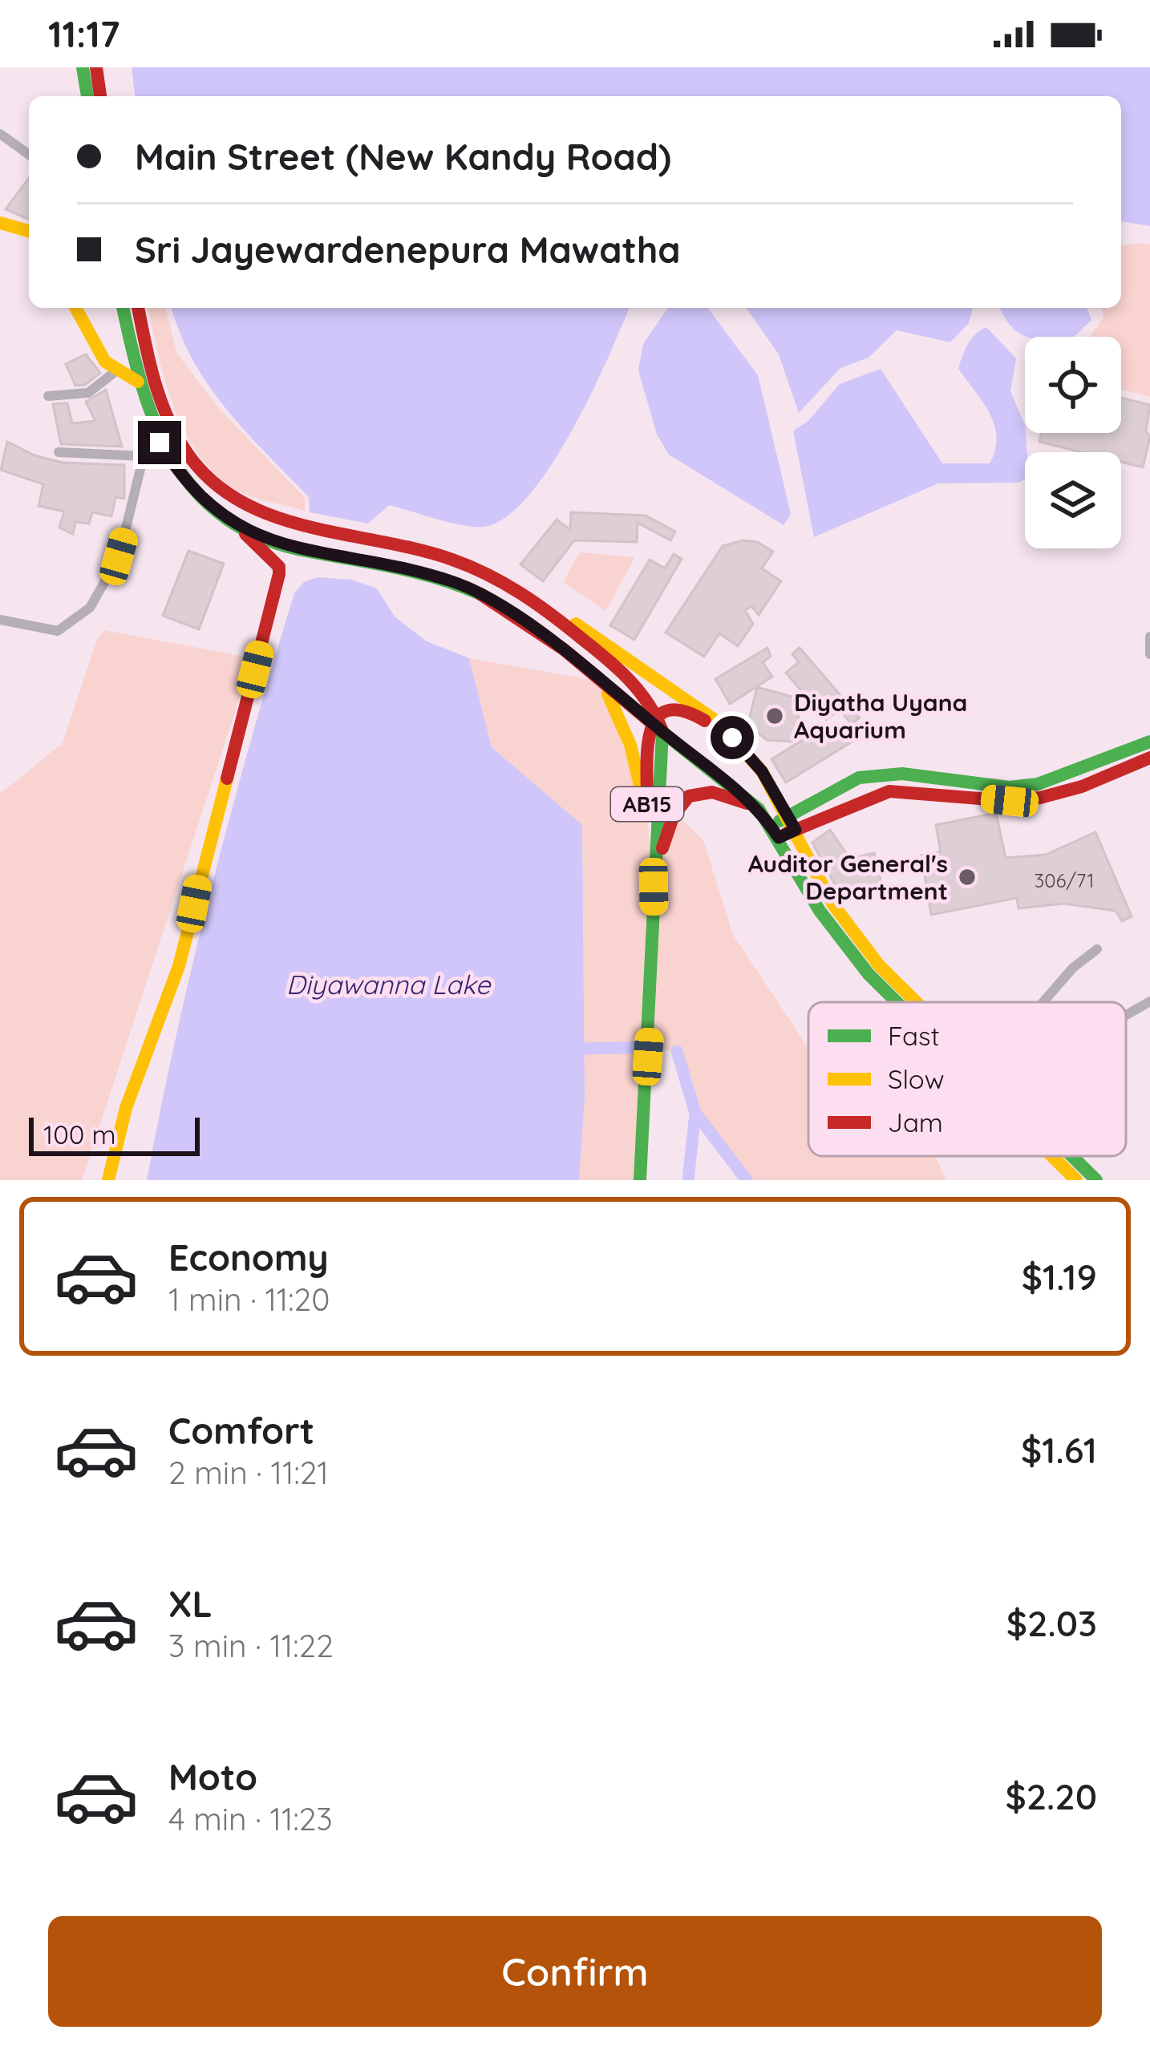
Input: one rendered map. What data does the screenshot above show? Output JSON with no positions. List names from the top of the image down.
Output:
{
  "streets": {
    "main road": ["AB15"]
  },
  "water": ["Diyawanna Lake"],
  "places": ["Diyatha Uyana Aquarium", "Auditor General's Department"],
  "house_numbers": ["306/71"],
  "legend": ["Fast", "Slow", "Jam"],
  "scale_bar": "100 m",
  "page": {
    "status": "11:17",
    "banner": ["Main Street (New Kandy Road)", "Sri Jayewardenepura Mawatha"],
    "scale": "100 m",
    "list": [
      {
        "name": "Economy",
        "note": "1 min · 11:20",
        "value": "$1.19"
      },
      {
        "name": "Comfort",
        "note": "2 min · 11:21",
        "value": "$1.61"
      },
      {
        "name": "XL",
        "note": "3 min · 11:22",
        "value": "$2.03"
      },
      {
        "name": "Moto",
        "note": "4 min · 11:23",
        "value": "$2.20"
      }
    ],
    "buttons": "Confirm"
  }
}
